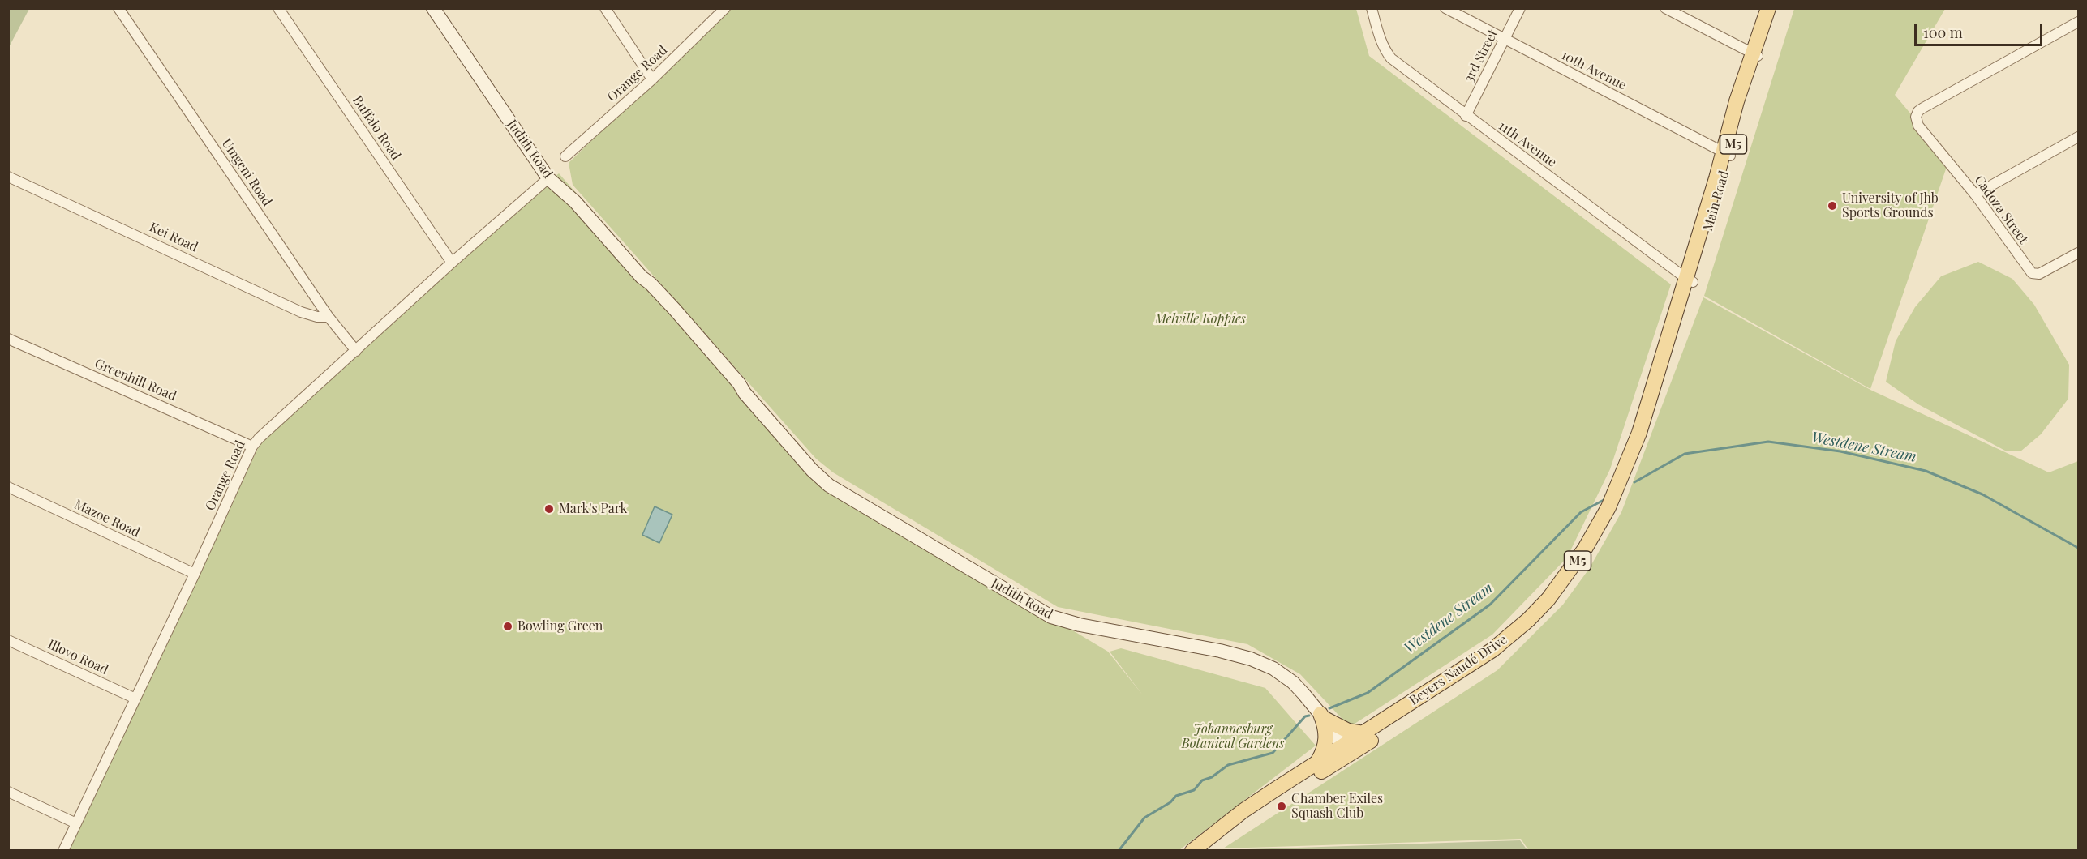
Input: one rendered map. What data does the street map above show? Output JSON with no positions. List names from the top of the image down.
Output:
{
  "streets": {
    "main road": ["M5", "Main Road", "Beyers Naudé Drive"],
    "street": [
      "3rd Street",
      "10th Avenue",
      "Orange Road",
      "Buffalo Road",
      "11th Avenue",
      "Judith Road",
      "Umgeni Road",
      "Cadoza Street",
      "Kei Road",
      "Greenhill Road",
      "Mazoe Road",
      "Illovo Road"
    ]
  },
  "crossings": [
    ["3rd Street", "10th Avenue"],
    ["3rd Street", "11th Avenue"],
    ["10th Avenue", "Main Road"],
    ["Orange Road", "Buffalo Road"],
    ["Orange Road", "Judith Road"],
    ["Orange Road", "Umgeni Road"],
    ["Orange Road", "Greenhill Road"],
    ["Orange Road", "Mazoe Road"],
    ["Orange Road", "Illovo Road"],
    ["11th Avenue", "Main Road"],
    ["11th Avenue", "Beyers Naudé Drive"],
    ["Judith Road", "Beyers Naudé Drive"],
    ["Umgeni Road", "Kei Road"],
    ["Main Road", "Beyers Naudé Drive"]
  ],
  "water": ["Westdene Stream"],
  "parks": ["Melville Koppies", "Johannesburg Botanical Gardens"],
  "places": [
    "University of Jhb Sports Grounds",
    "Mark's Park",
    "Bowling Green",
    "Chamber Exiles Squash Club"
  ],
  "scale_bar": "100 m"
}
